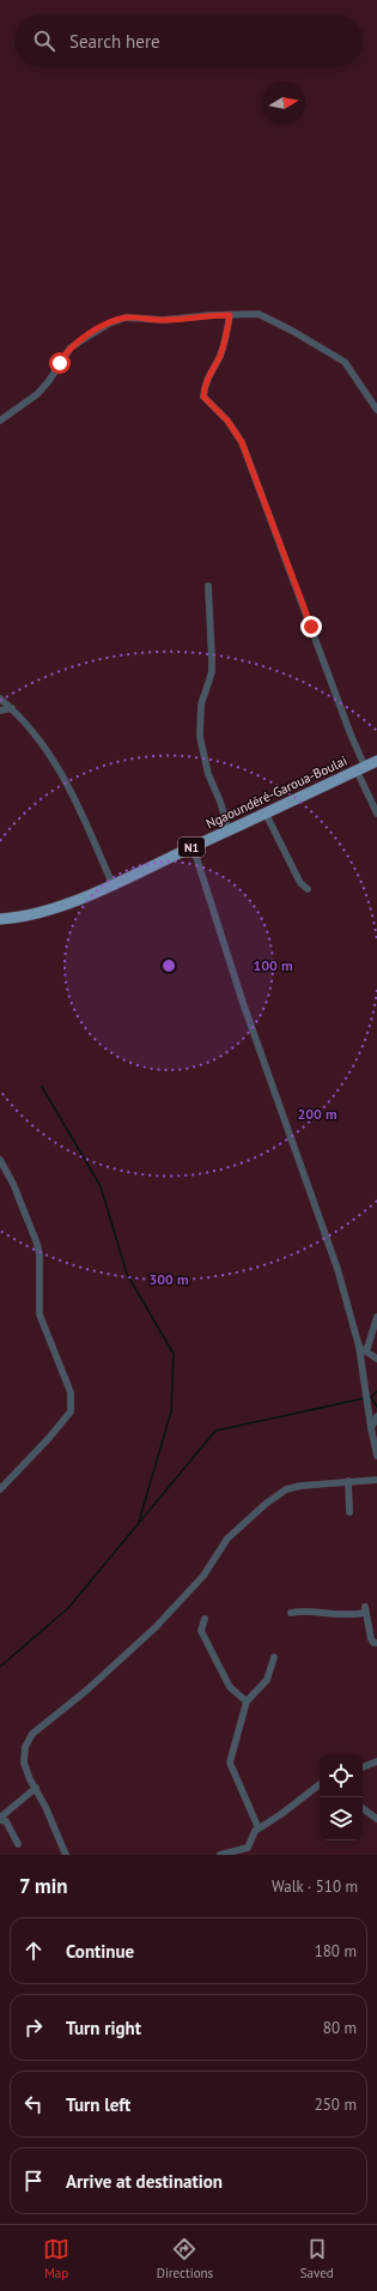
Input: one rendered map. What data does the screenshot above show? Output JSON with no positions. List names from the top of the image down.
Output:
{
  "streets": {
    "highway": ["Ngaoundéré-Garoua-Boulai", "N1"]
  },
  "north": "right",
  "page": {
    "search": "Search here",
    "heading": ["7 min", "Walk · 510 m"],
    "list": [
      ["Continue", "180 m"],
      ["Turn right", "80 m"],
      ["Turn left", "250 m"],
      "Arrive at destination"
    ],
    "nav": ["Map", "Directions", "Saved"]
  },
  "rings": ["100 m", "200 m", "300 m"]
}
